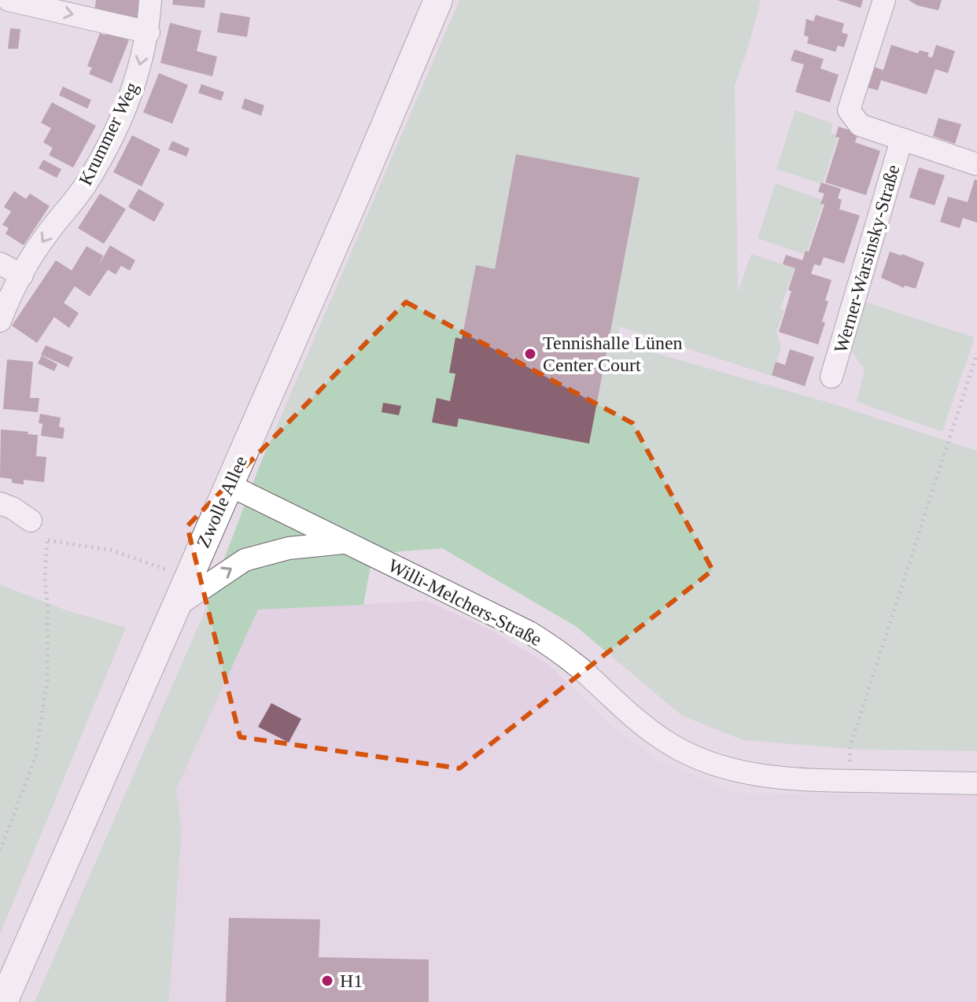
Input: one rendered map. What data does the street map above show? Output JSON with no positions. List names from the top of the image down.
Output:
{
  "streets": {
    "street": [
      "Krummer Weg",
      "Werner-Warsinsky-Straße",
      "Zwolle Allee",
      "Willi-Melchers-Straße"
    ]
  },
  "crossings": [
    ["Zwolle Allee", "Willi-Melchers-Straße"]
  ],
  "one_way": ["Krummer Weg"],
  "places": ["Tennishalle Lünen Center Court", "H1"]
}
